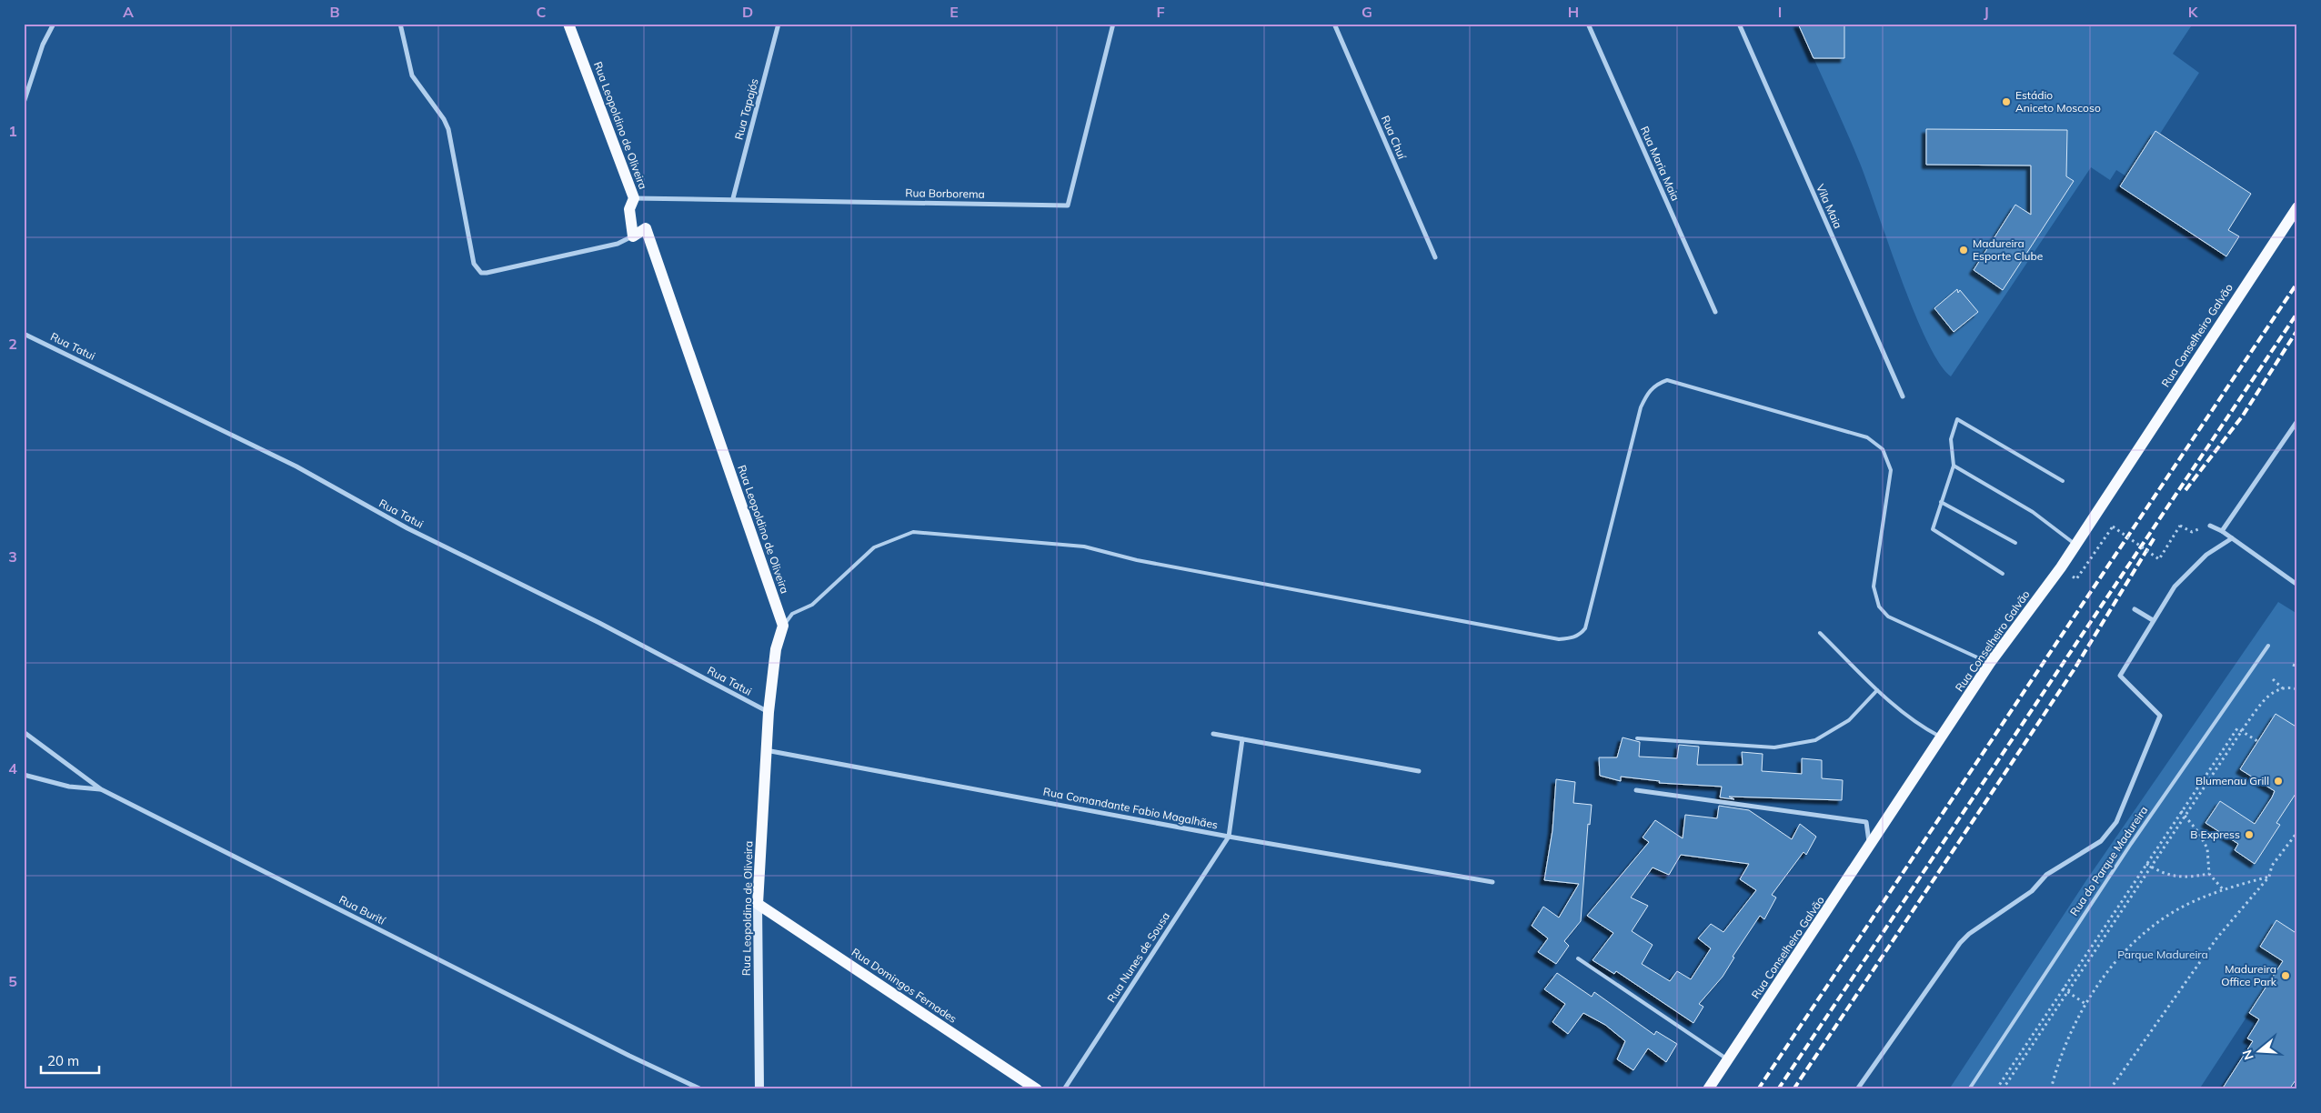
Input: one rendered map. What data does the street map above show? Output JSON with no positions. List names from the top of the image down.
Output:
{
  "streets": {
    "main road": ["Rua Leopoldino de Oliveira", "Rua Conselheiro Galvão", "Rua Domingos Fernades"],
    "street": [
      "Rua Tapajós",
      "Rua Chuí",
      "Rua Maria Maia",
      "Rua Borborema",
      "Vila Maia",
      "Rua Tatui",
      "Rua Comandante Fabio Magalhães",
      "Rua Burití",
      "Rua Nunes de Sousa"
    ],
    "lane": ["Rua do Parque Madureira"]
  },
  "crossings": [
    ["Rua Tapajós", "Rua Borborema"],
    ["Rua Leopoldino de Oliveira", "Rua Borborema"],
    ["Rua Leopoldino de Oliveira", "Rua Tatui"],
    ["Rua Leopoldino de Oliveira", "Rua Comandante Fabio Magalhães"],
    ["Rua Leopoldino de Oliveira", "Rua Domingos Fernades"],
    ["Rua Comandante Fabio Magalhães", "Rua Nunes de Sousa"]
  ],
  "parks": ["Parque Madureira"],
  "places": [
    "Estádio Aniceto Moscoso",
    "Madureira Esporte Clube",
    "Blumenau Grill",
    "B Express",
    "Madureira Office Park"
  ],
  "scale_bar": "20 m",
  "north": "left",
  "grid": {
    "columns": [
      "A",
      "B",
      "C",
      "D",
      "E",
      "F",
      "G",
      "H",
      "I",
      "J",
      "K"
    ],
    "rows": [
      "1",
      "2",
      "3",
      "4",
      "5"
    ]
  }
}
